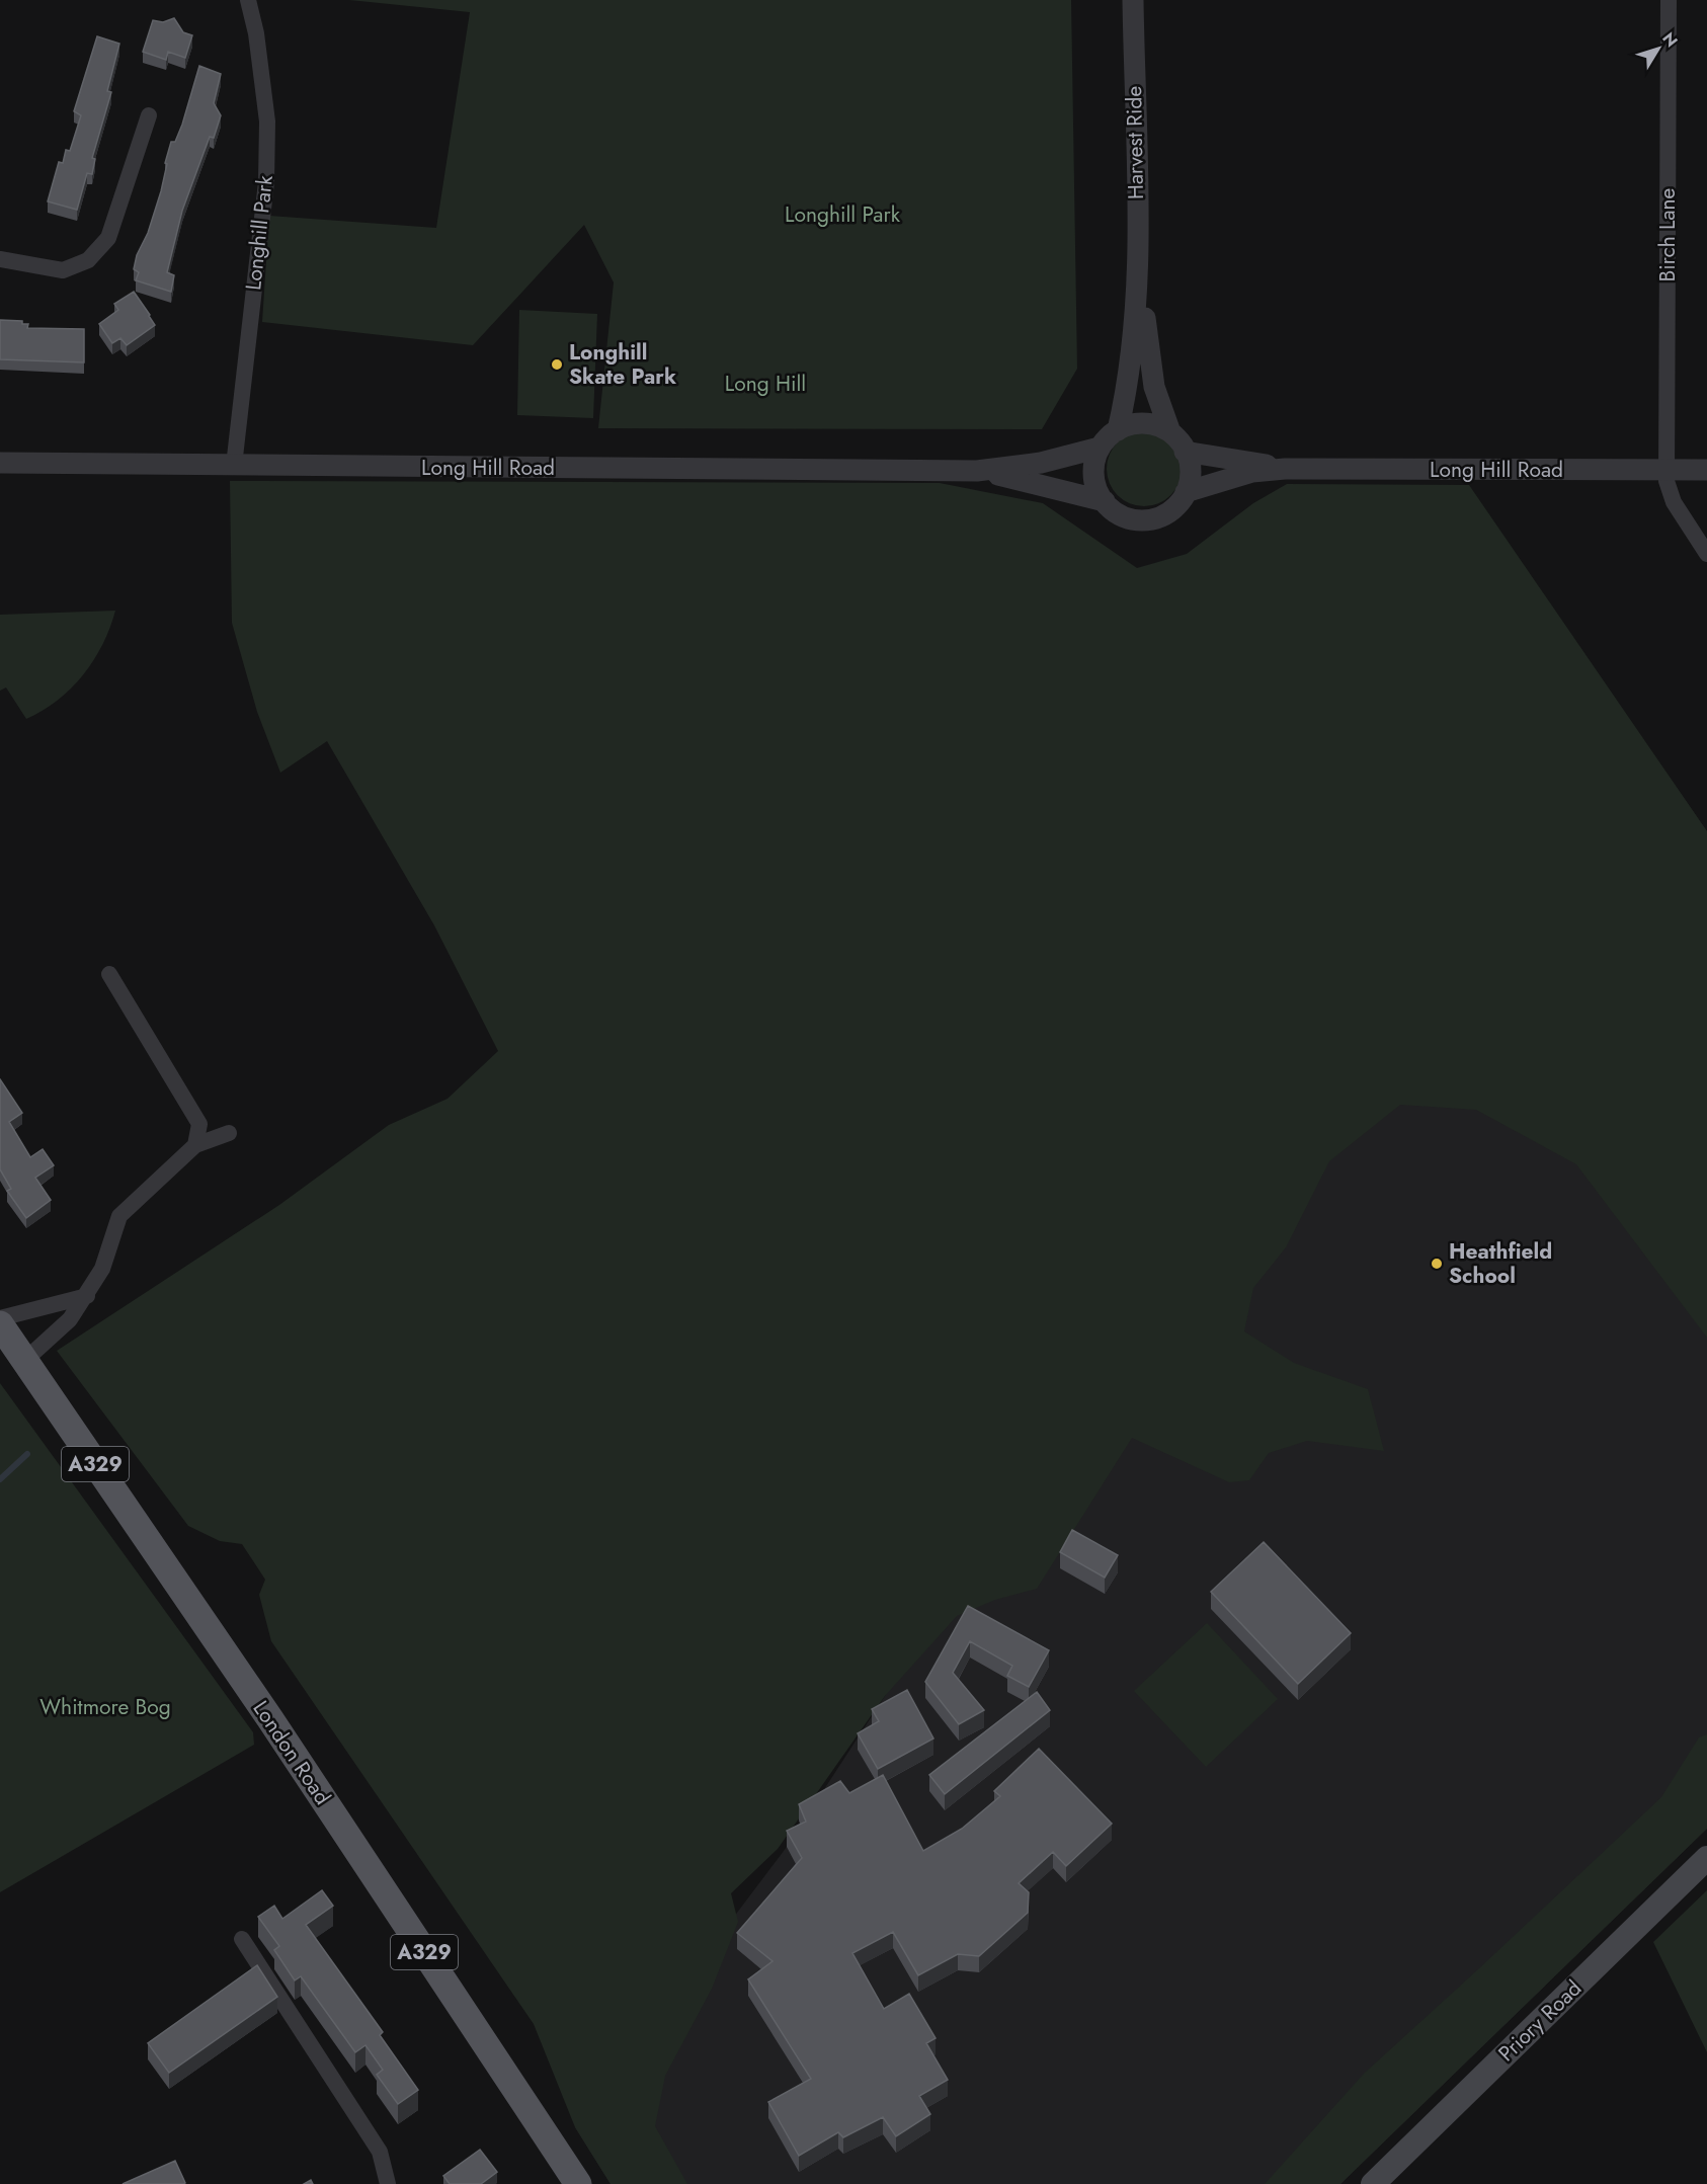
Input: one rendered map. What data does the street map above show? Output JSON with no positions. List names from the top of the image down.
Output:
{
  "streets": {
    "main road": ["A329", "London Road", "Priory Road"],
    "street": [
      "Harvest Ride",
      "Longhill Park",
      "Birch Lane",
      "Long Hill Road"
    ]
  },
  "crossings": [
    ["Harvest Ride", "Long Hill Road"],
    ["Longhill Park", "Long Hill Road"],
    ["Birch Lane", "Long Hill Road"]
  ],
  "parks": ["Longhill Park", "Long Hill", "Whitmore Bog"],
  "places": ["Longhill Skate Park", "Heathfield School"],
  "north": "top right"
}
